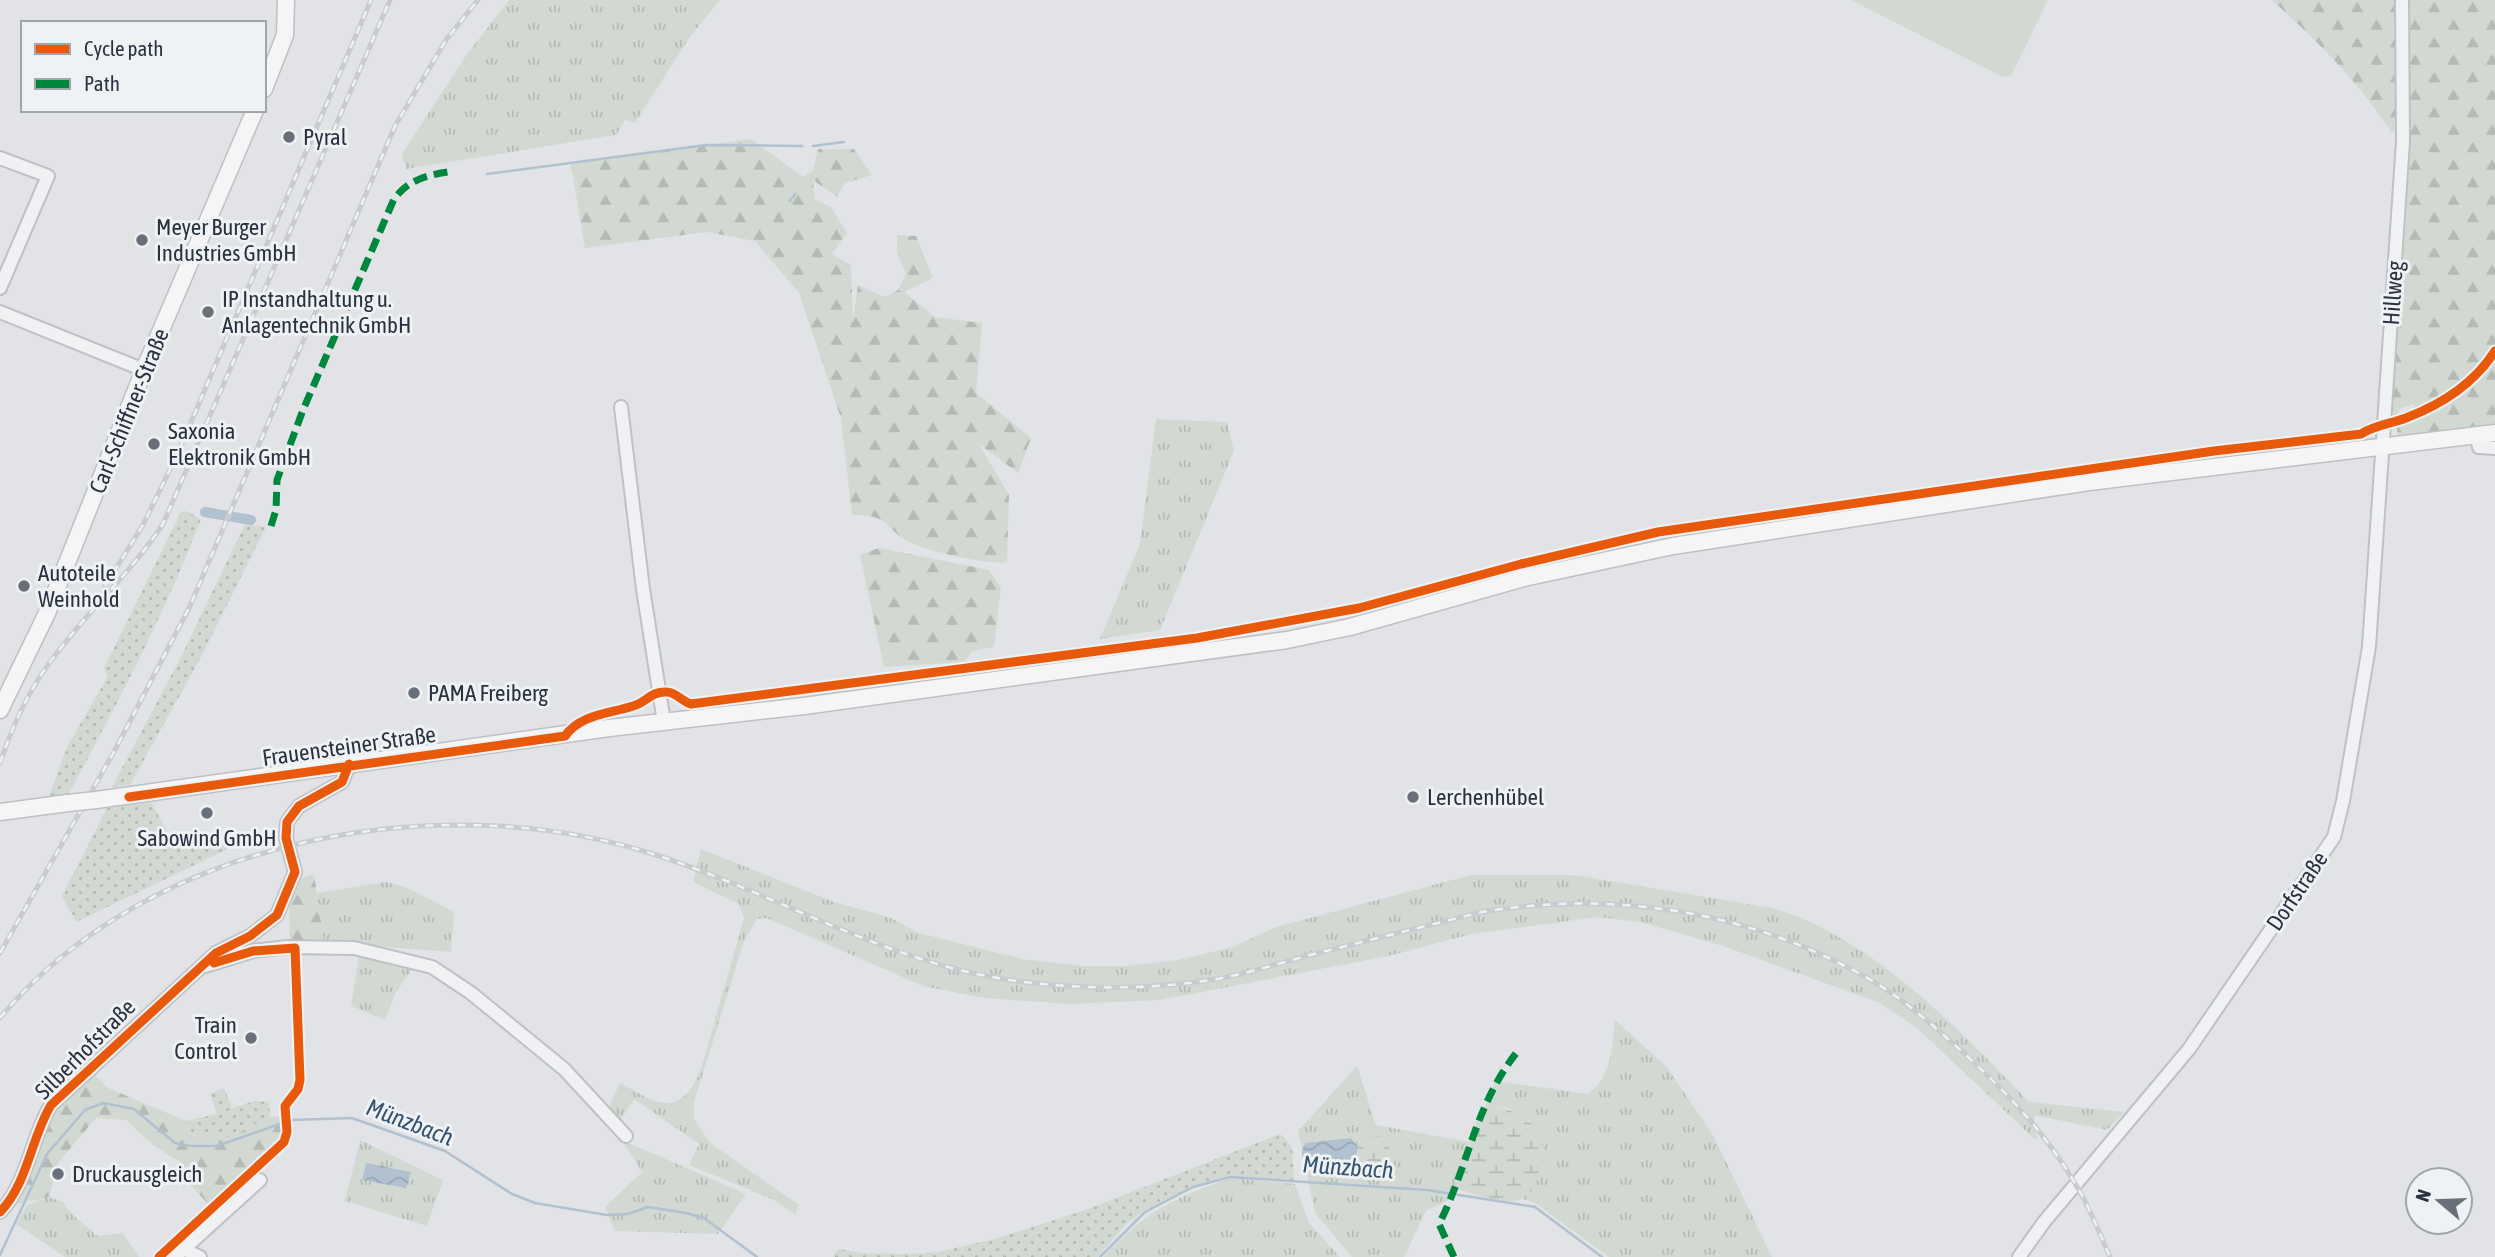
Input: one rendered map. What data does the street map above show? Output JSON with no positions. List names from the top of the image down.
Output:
{
  "streets": {
    "main road": ["Carl-Schiffner-Straße", "Frauensteiner Straße"],
    "street": ["Hillweg", "Dorfstraße", "Silberhofstraße"]
  },
  "crossings": [
    ["Hillweg", "Frauensteiner Straße"],
    ["Hillweg", "Dorfstraße"],
    ["Frauensteiner Straße", "Dorfstraße"],
    ["Frauensteiner Straße", "Silberhofstraße"]
  ],
  "water": ["Münzbach"],
  "places": [
    "Pyral",
    "Meyer Burger Industries GmbH",
    "IP Instandhaltung u. Anlagentechnik GmbH",
    "Saxonia Elektronik GmbH",
    "Autoteile Weinhold",
    "PAMA Freiberg",
    "Lerchenhübel",
    "Sabowind GmbH",
    "Train Control",
    "Druckausgleich"
  ],
  "legend": ["Cycle path", "Path"],
  "north": "left"
}
